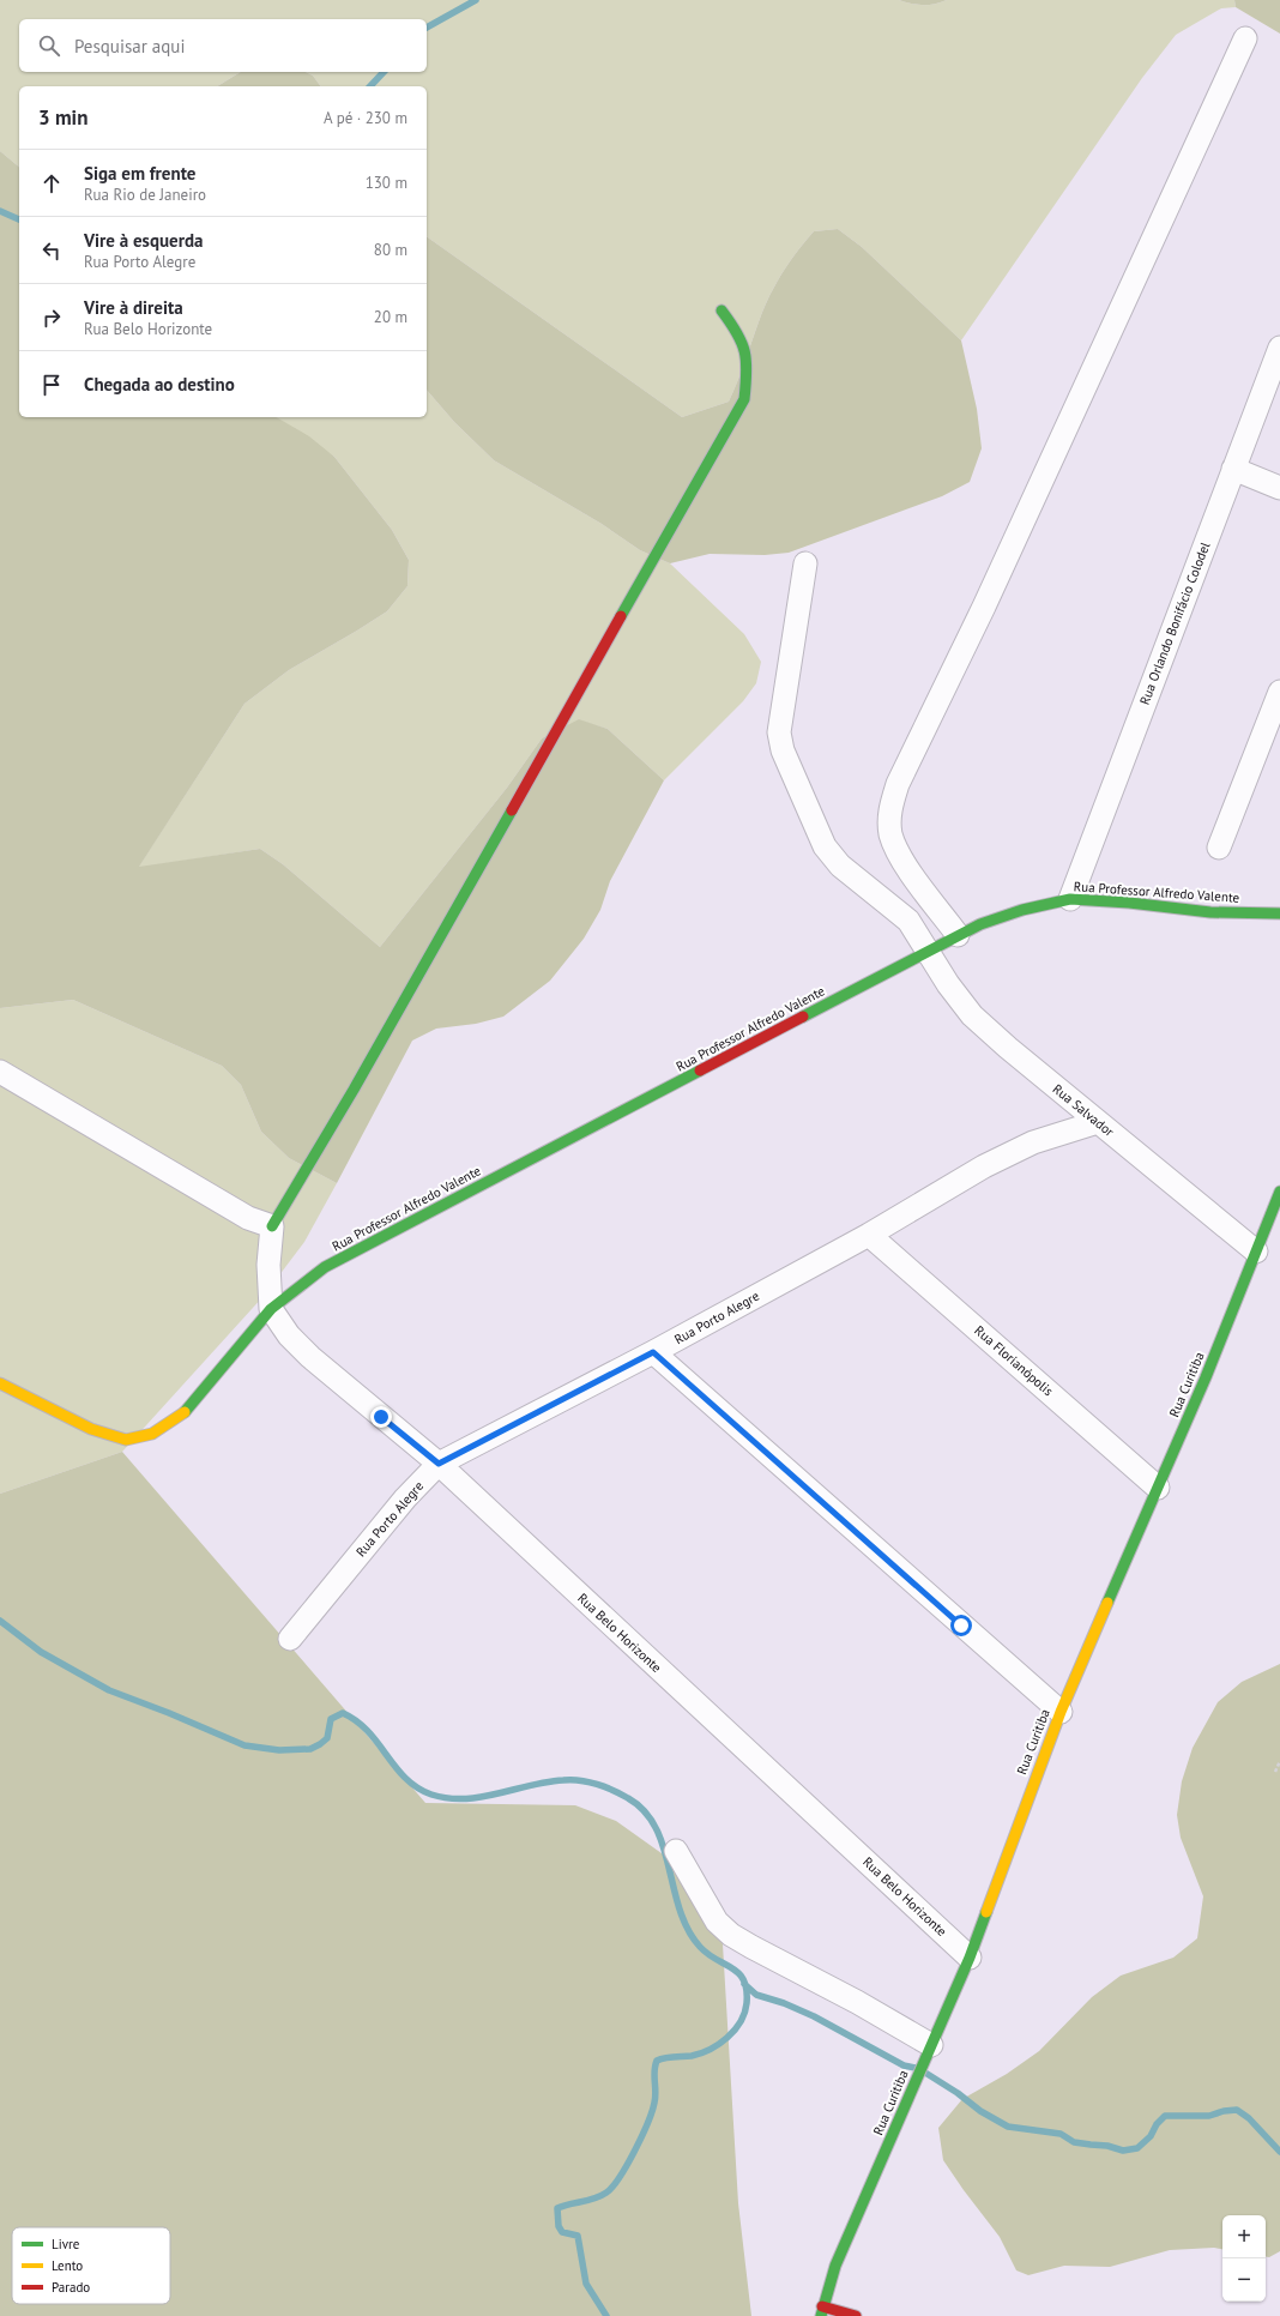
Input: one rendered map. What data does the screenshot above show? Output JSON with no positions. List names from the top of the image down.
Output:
{
  "streets": {
    "street": [
      "Rua Orlando Bonifácio Colodel",
      "Rua Professor Alfredo Valente",
      "Rua Salvador",
      "Rua Porto Alegre",
      "Rua Florianópolis",
      "Rua Curitiba",
      "Rua Belo Horizonte"
    ]
  },
  "crossings": [
    ["Rua Orlando Bonifácio Colodel", "Rua Professor Alfredo Valente"],
    ["Rua Professor Alfredo Valente", "Rua Salvador"],
    ["Rua Professor Alfredo Valente", "Rua Belo Horizonte"],
    ["Rua Salvador", "Rua Porto Alegre"],
    ["Rua Salvador", "Rua Curitiba"],
    ["Rua Porto Alegre", "Rua Florianópolis"],
    ["Rua Porto Alegre", "Rua Belo Horizonte"],
    ["Rua Florianópolis", "Rua Curitiba"],
    ["Rua Curitiba", "Rua Belo Horizonte"]
  ],
  "legend": ["Livre", "Lento", "Parado"],
  "page": {
    "search": "Pesquisar aqui",
    "heading": ["3 min", "A pé · 230 m"],
    "list": [
      ["Siga em frente", "Rua Rio de Janeiro", "130 m"],
      ["Vire à esquerda", "Rua Porto Alegre", "80 m"],
      ["Vire à direita", "Rua Belo Horizonte", "20 m"],
      "Chegada ao destino"
    ],
    "map_buttons": ["+", "−"]
  }
}
